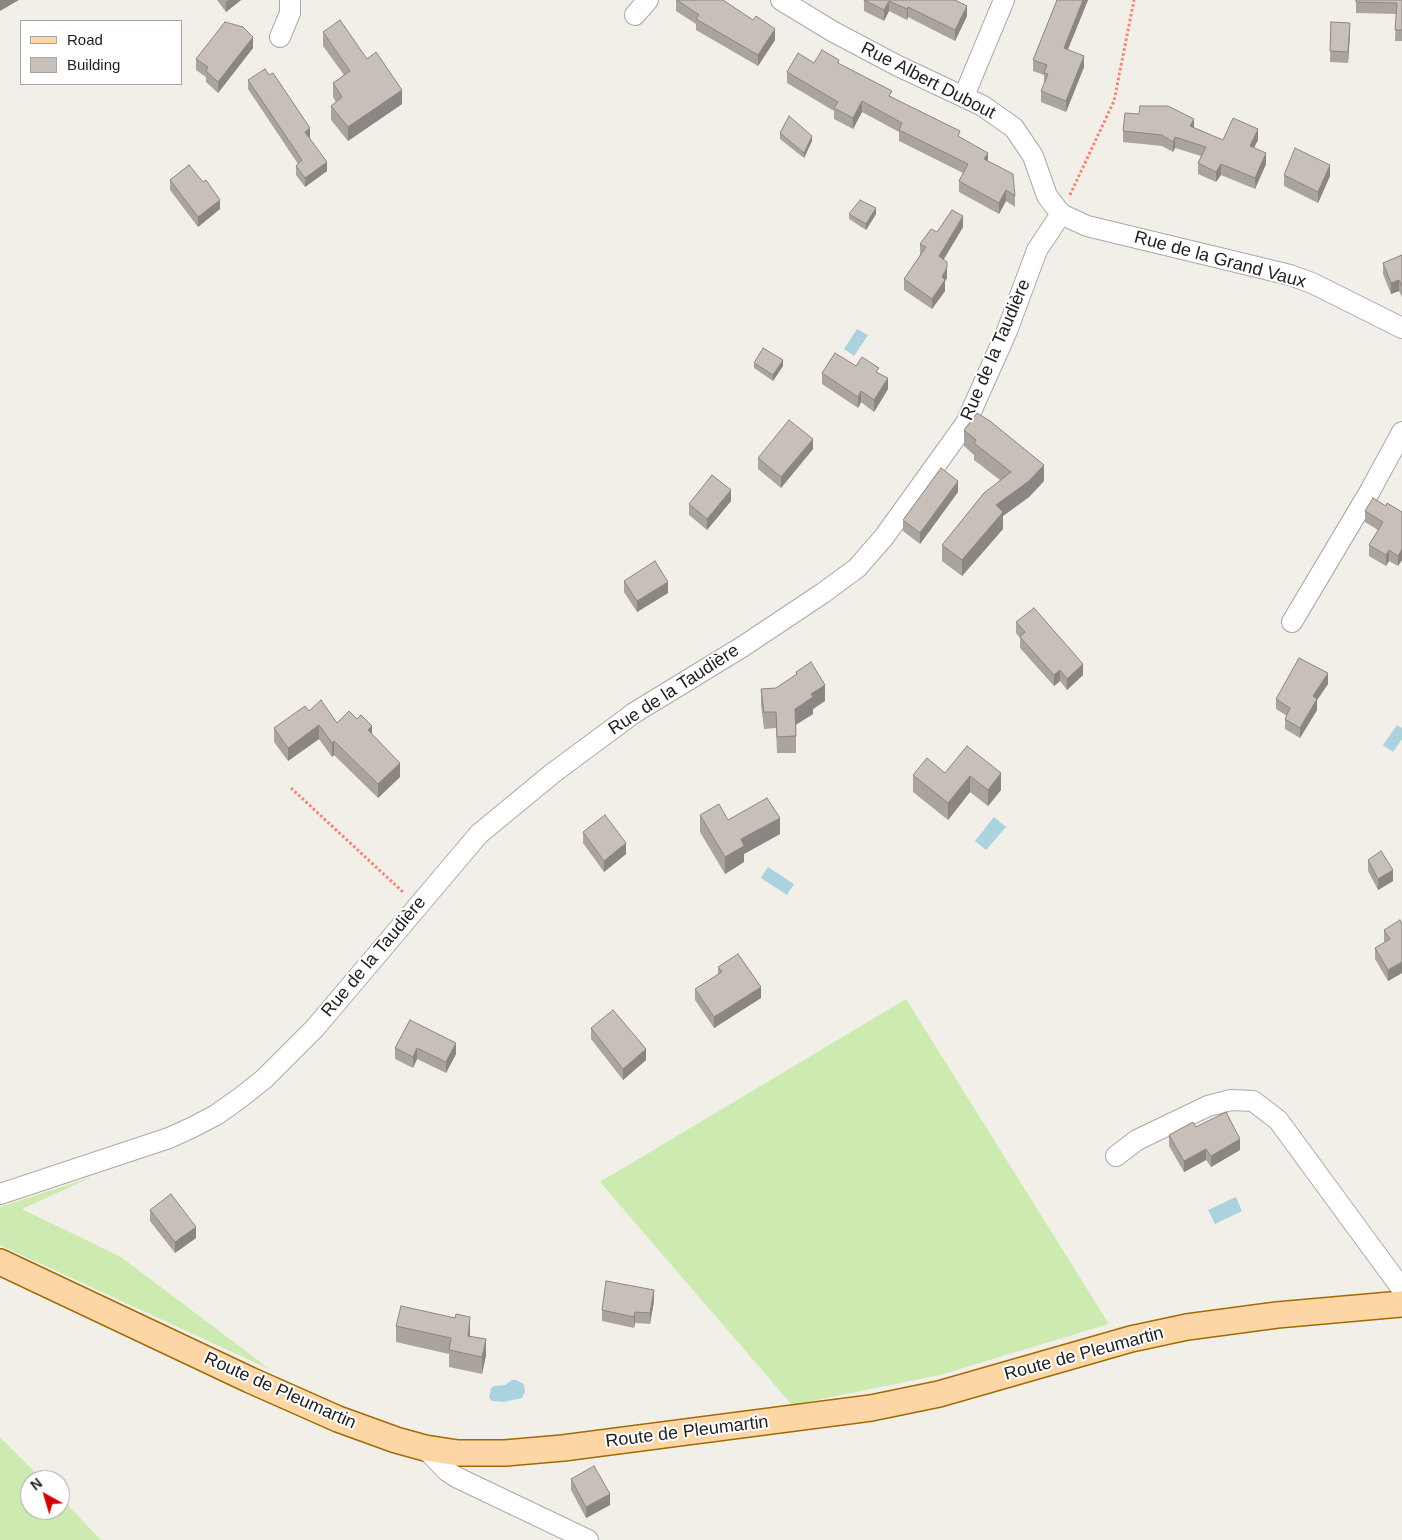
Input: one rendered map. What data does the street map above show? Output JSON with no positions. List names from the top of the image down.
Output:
{
  "streets": {
    "main road": ["Route de Pleumartin"],
    "street": ["Rue Albert Dubout", "Rue de la Grand Vaux", "Rue de la Taudière"]
  },
  "crossings": [
    ["Rue Albert Dubout", "Rue de la Grand Vaux"],
    ["Rue Albert Dubout", "Rue de la Taudière"],
    ["Rue de la Grand Vaux", "Rue de la Taudière"]
  ],
  "legend": ["Road", "Building"],
  "north": "top left"
}
